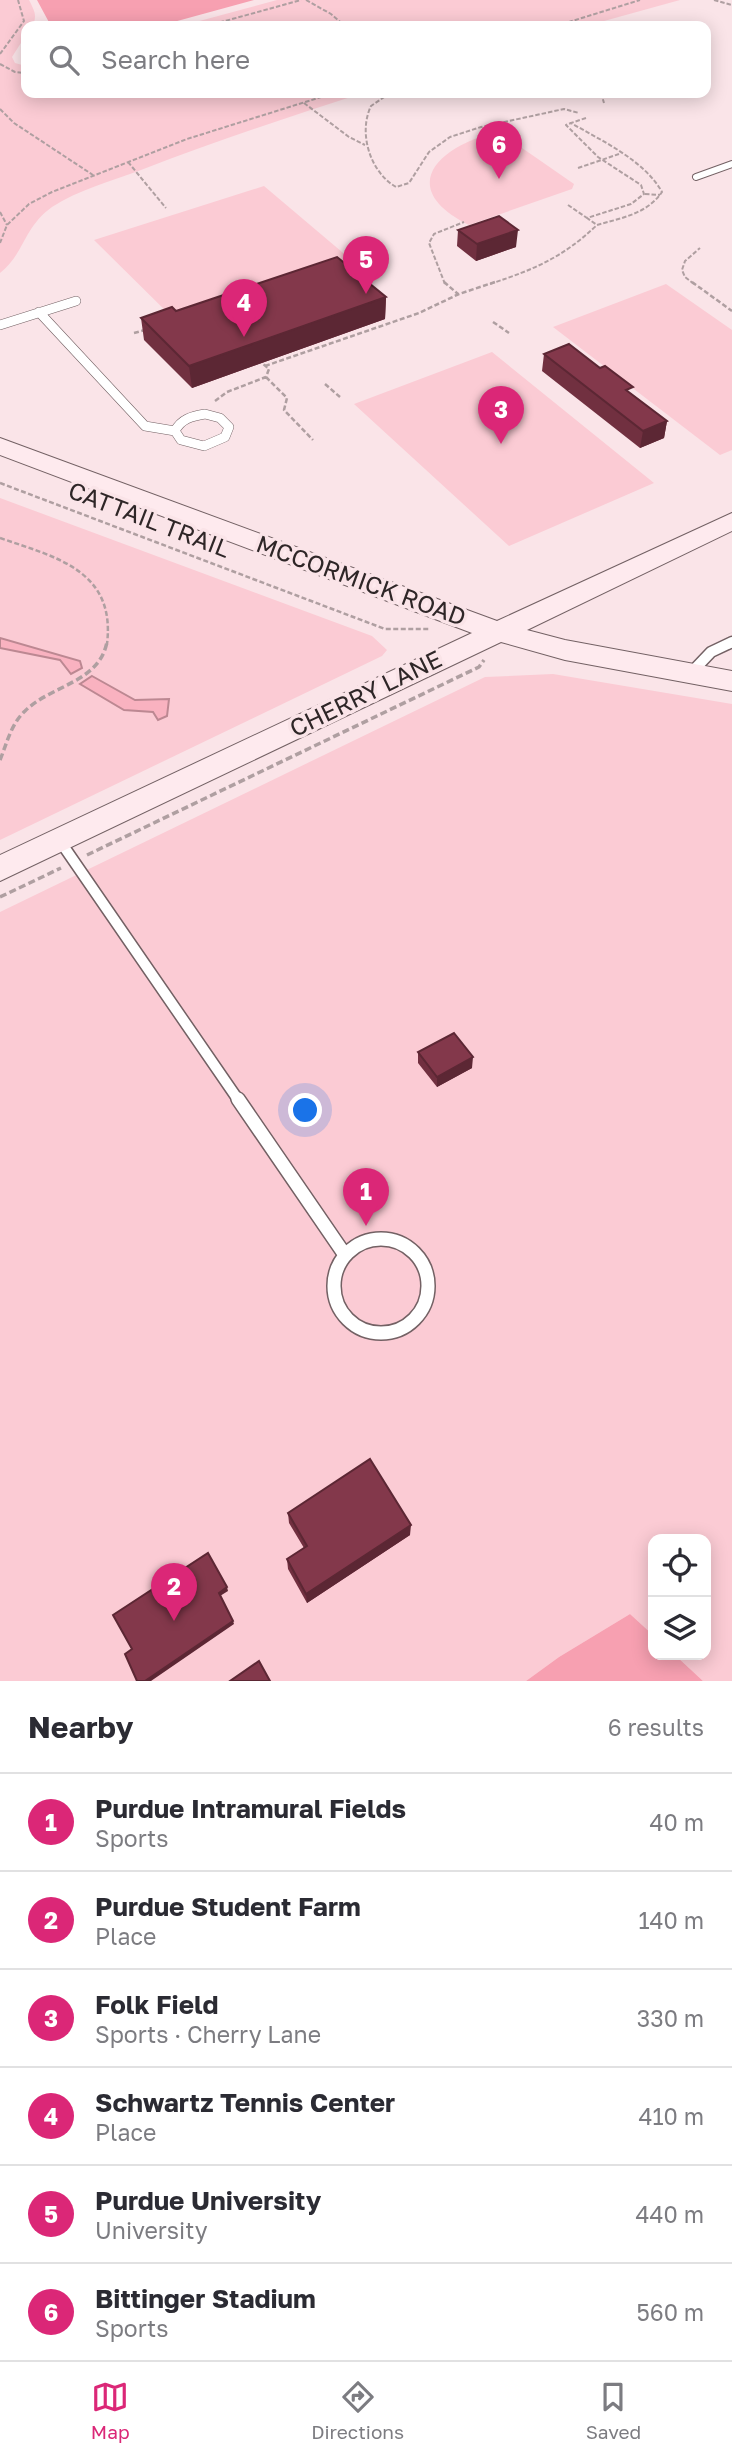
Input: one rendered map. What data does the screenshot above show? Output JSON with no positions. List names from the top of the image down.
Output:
{
  "streets": {
    "street": ["MCCORMICK ROAD", "CHERRY LANE"],
    "path": ["CATTAIL TRAIL"]
  },
  "crossings": [
    ["MCCORMICK ROAD", "CHERRY LANE"]
  ],
  "page": {
    "search": "Search here",
    "pins": [
      "6",
      "5",
      "4",
      "3",
      "1",
      "2"
    ],
    "heading": ["Nearby", "6 results"],
    "list": [
      {
        "mark": "1",
        "name": "Purdue Intramural Fields",
        "note": "Sports",
        "value": "40 m"
      },
      {
        "mark": "2",
        "name": "Purdue Student Farm",
        "note": "Place",
        "value": "140 m"
      },
      {
        "mark": "3",
        "name": "Folk Field",
        "note": "Sports · Cherry Lane",
        "value": "330 m"
      },
      {
        "mark": "4",
        "name": "Schwartz Tennis Center",
        "note": "Place",
        "value": "410 m"
      },
      {
        "mark": "5",
        "name": "Purdue University",
        "note": "University",
        "value": "440 m"
      },
      {
        "mark": "6",
        "name": "Bittinger Stadium",
        "note": "Sports",
        "value": "560 m"
      }
    ],
    "nav": ["Map", "Directions", "Saved"]
  }
}
